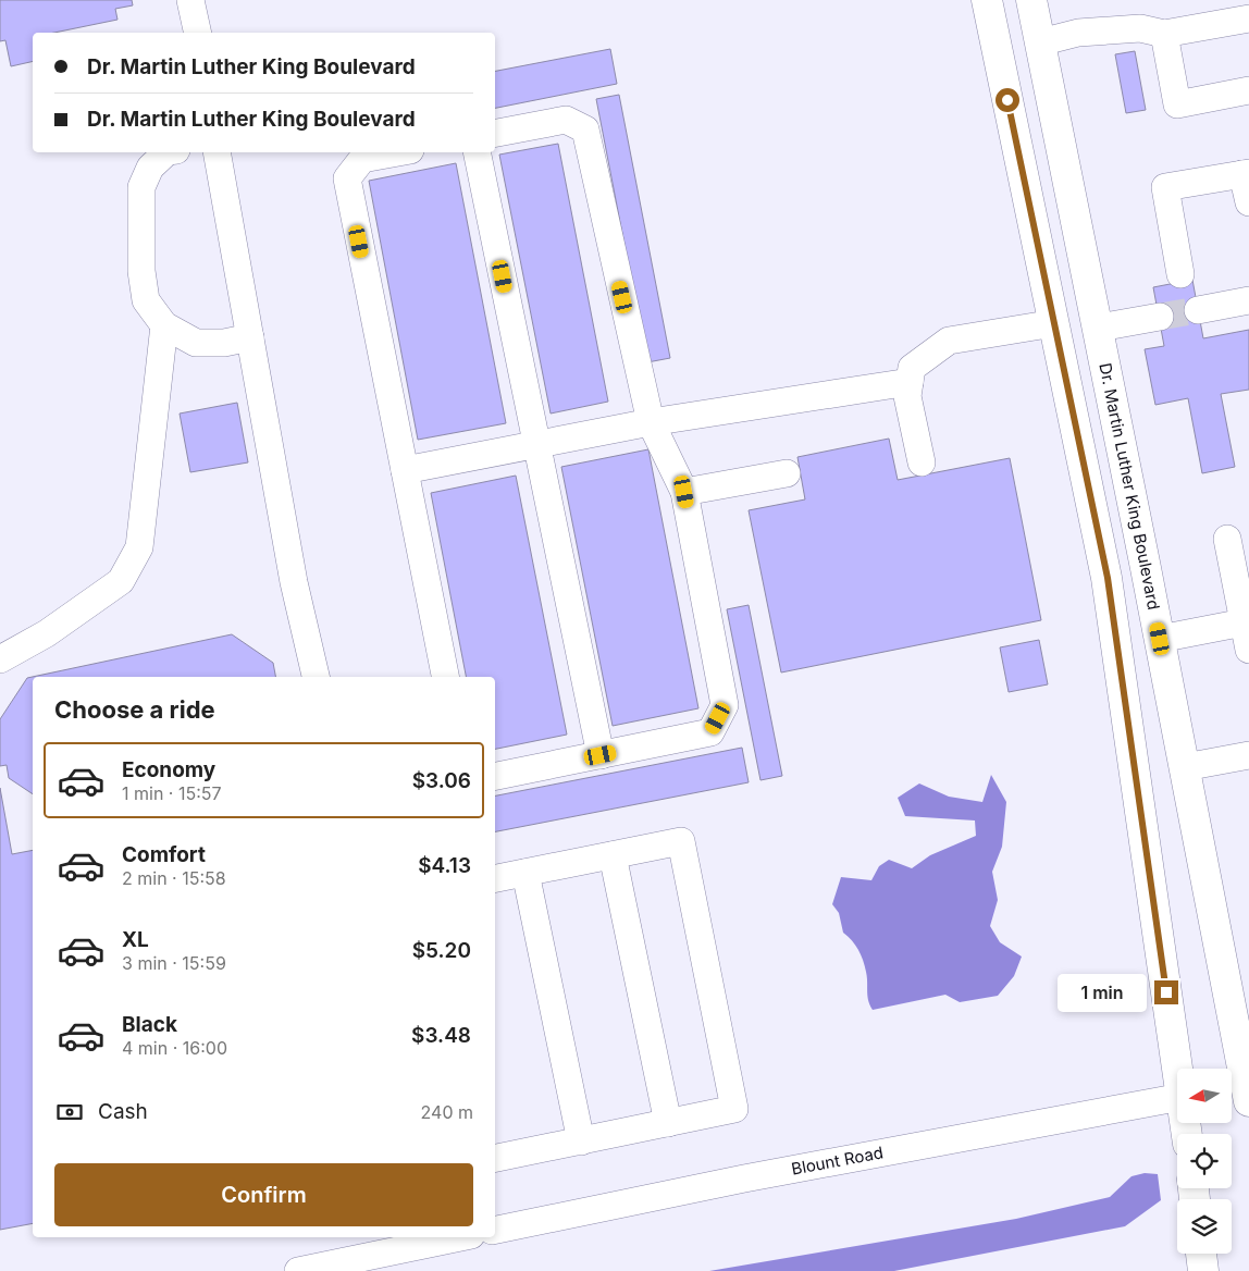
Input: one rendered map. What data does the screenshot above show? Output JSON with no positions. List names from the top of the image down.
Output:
{
  "streets": {
    "main road": ["Dr. Martin Luther King Boulevard"],
    "street": ["Blount Road"]
  },
  "north": "left",
  "page": {
    "banner": ["Dr. Martin Luther King Boulevard", "Dr. Martin Luther King Boulevard"],
    "heading": "Choose a ride",
    "list": [
      {
        "name": "Economy",
        "note": "1 min · 15:57",
        "value": "$3.06"
      },
      {
        "name": "Comfort",
        "note": "2 min · 15:58",
        "value": "$4.13"
      },
      {
        "name": "XL",
        "note": "3 min · 15:59",
        "value": "$5.20"
      },
      {
        "name": "Black",
        "note": "4 min · 16:00",
        "value": "$3.48"
      }
    ],
    "bubble": "1 min",
    "pay": ["Cash", "240 m"],
    "buttons": "Confirm"
  }
}
